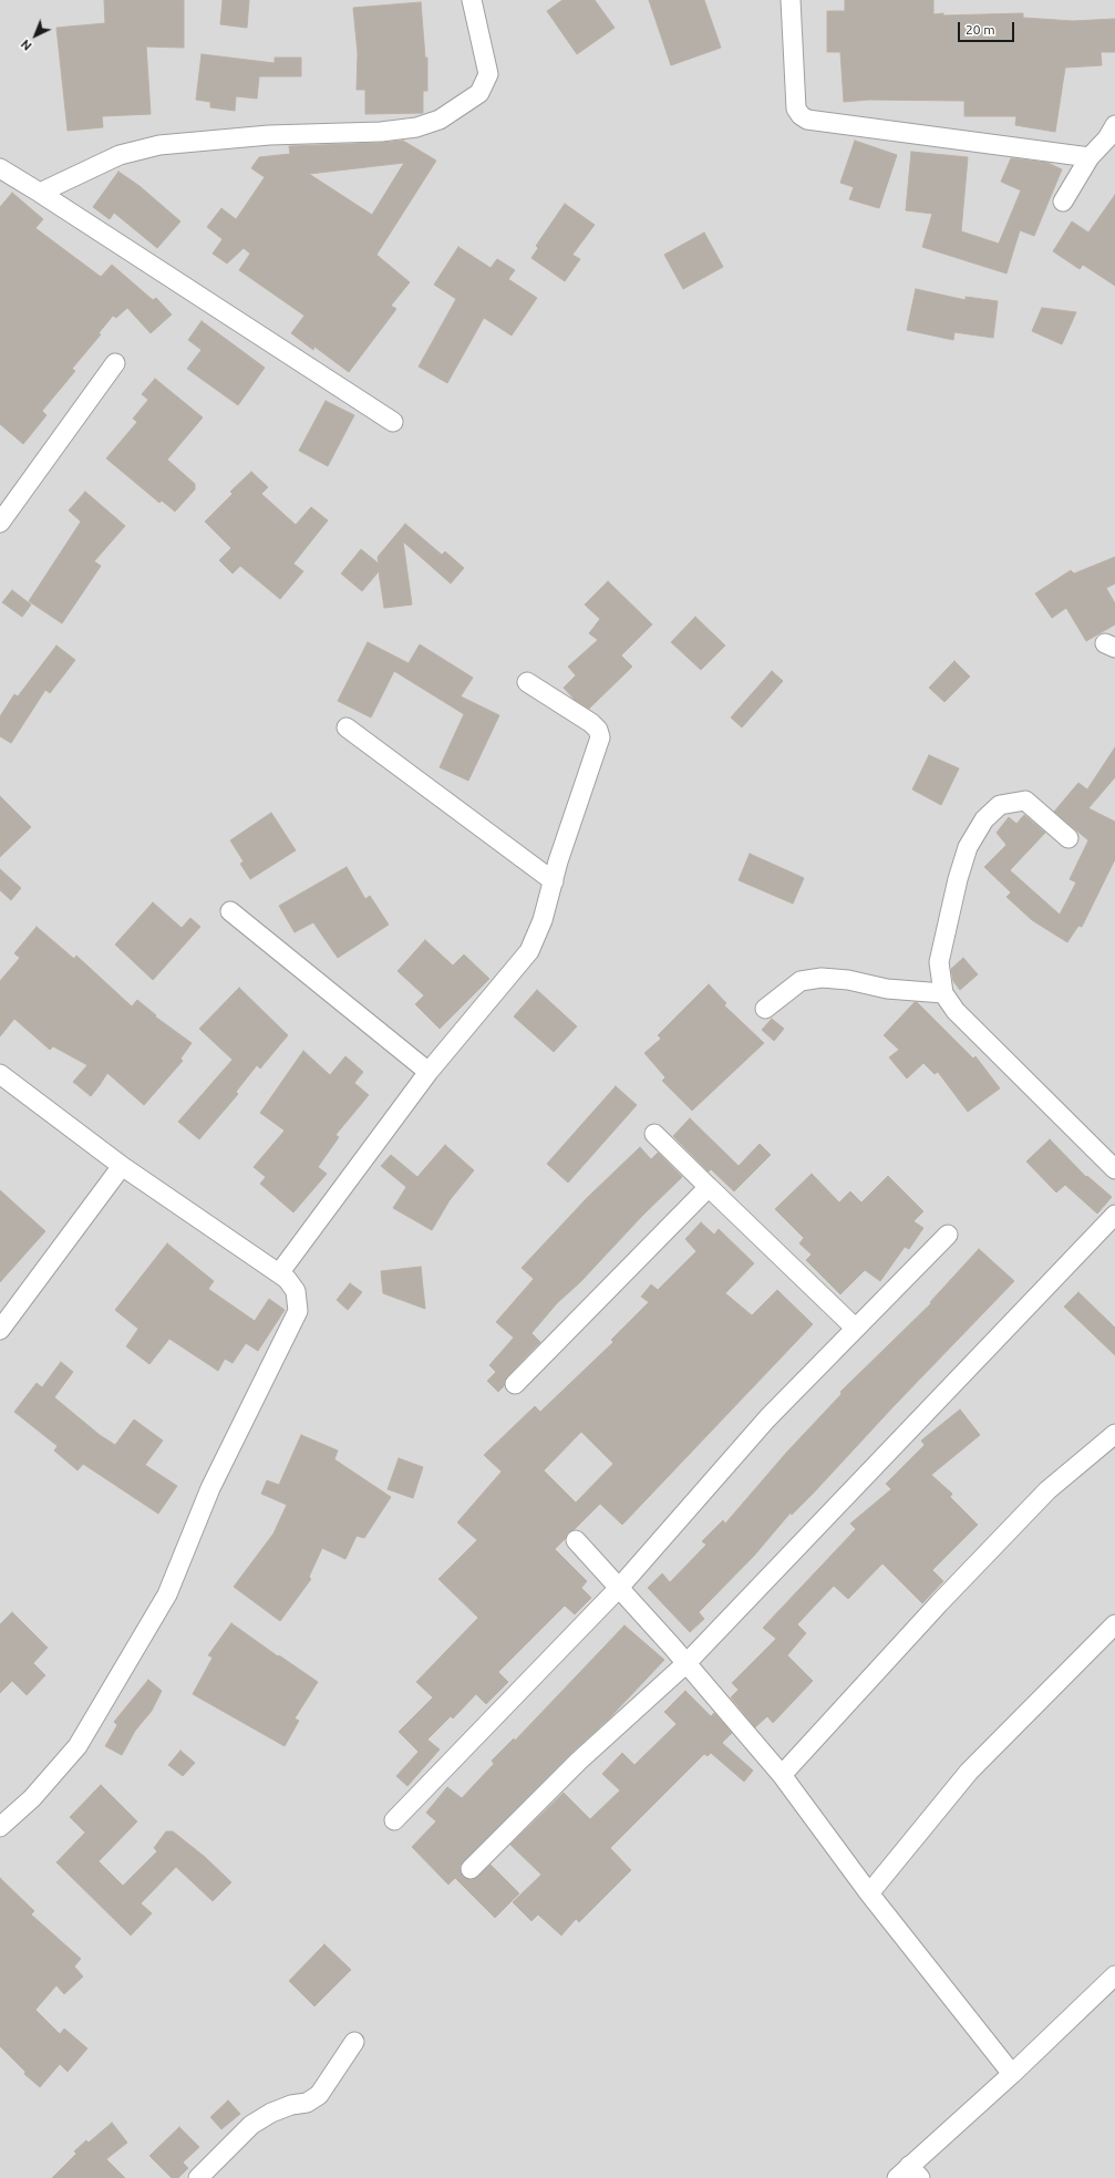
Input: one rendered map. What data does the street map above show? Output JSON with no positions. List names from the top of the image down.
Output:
{
  "scale_bar": "20 m",
  "north": "bottom left"
}
